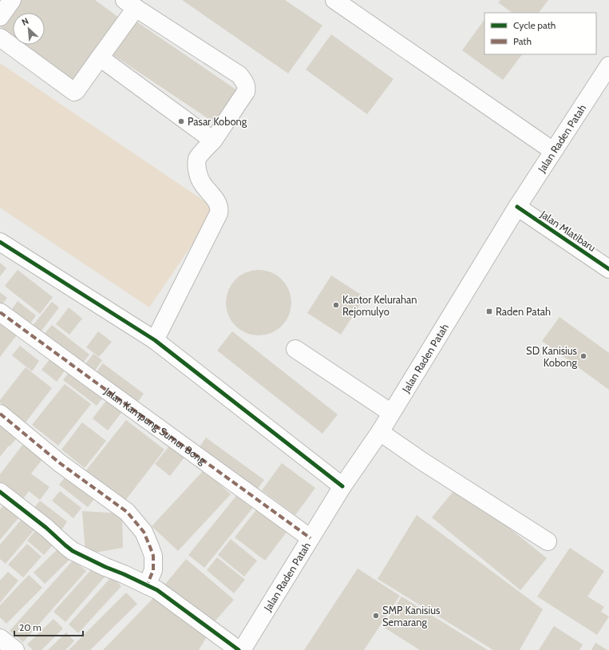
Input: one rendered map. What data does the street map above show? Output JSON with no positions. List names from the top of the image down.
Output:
{
  "streets": {
    "main road": ["Jalan Raden Patah", "Jalan Mlatibaru", "Jalan Kampung Sumur Bong"]
  },
  "crossings": [
    ["Jalan Raden Patah", "Jalan Mlatibaru"],
    ["Jalan Raden Patah", "Jalan Kampung Sumur Bong"]
  ],
  "places": {
    "other": [
      "Pasar Kobong",
      "Kantor Kelurahan Rejomulyo",
      "SD Kanisius Kobong",
      "SMP Kanisius Semarang"
    ],
    "transit": ["Raden Patah"]
  },
  "legend": ["Cycle path", "Path"],
  "scale_bar": "20 m",
  "north": "top left"
}
